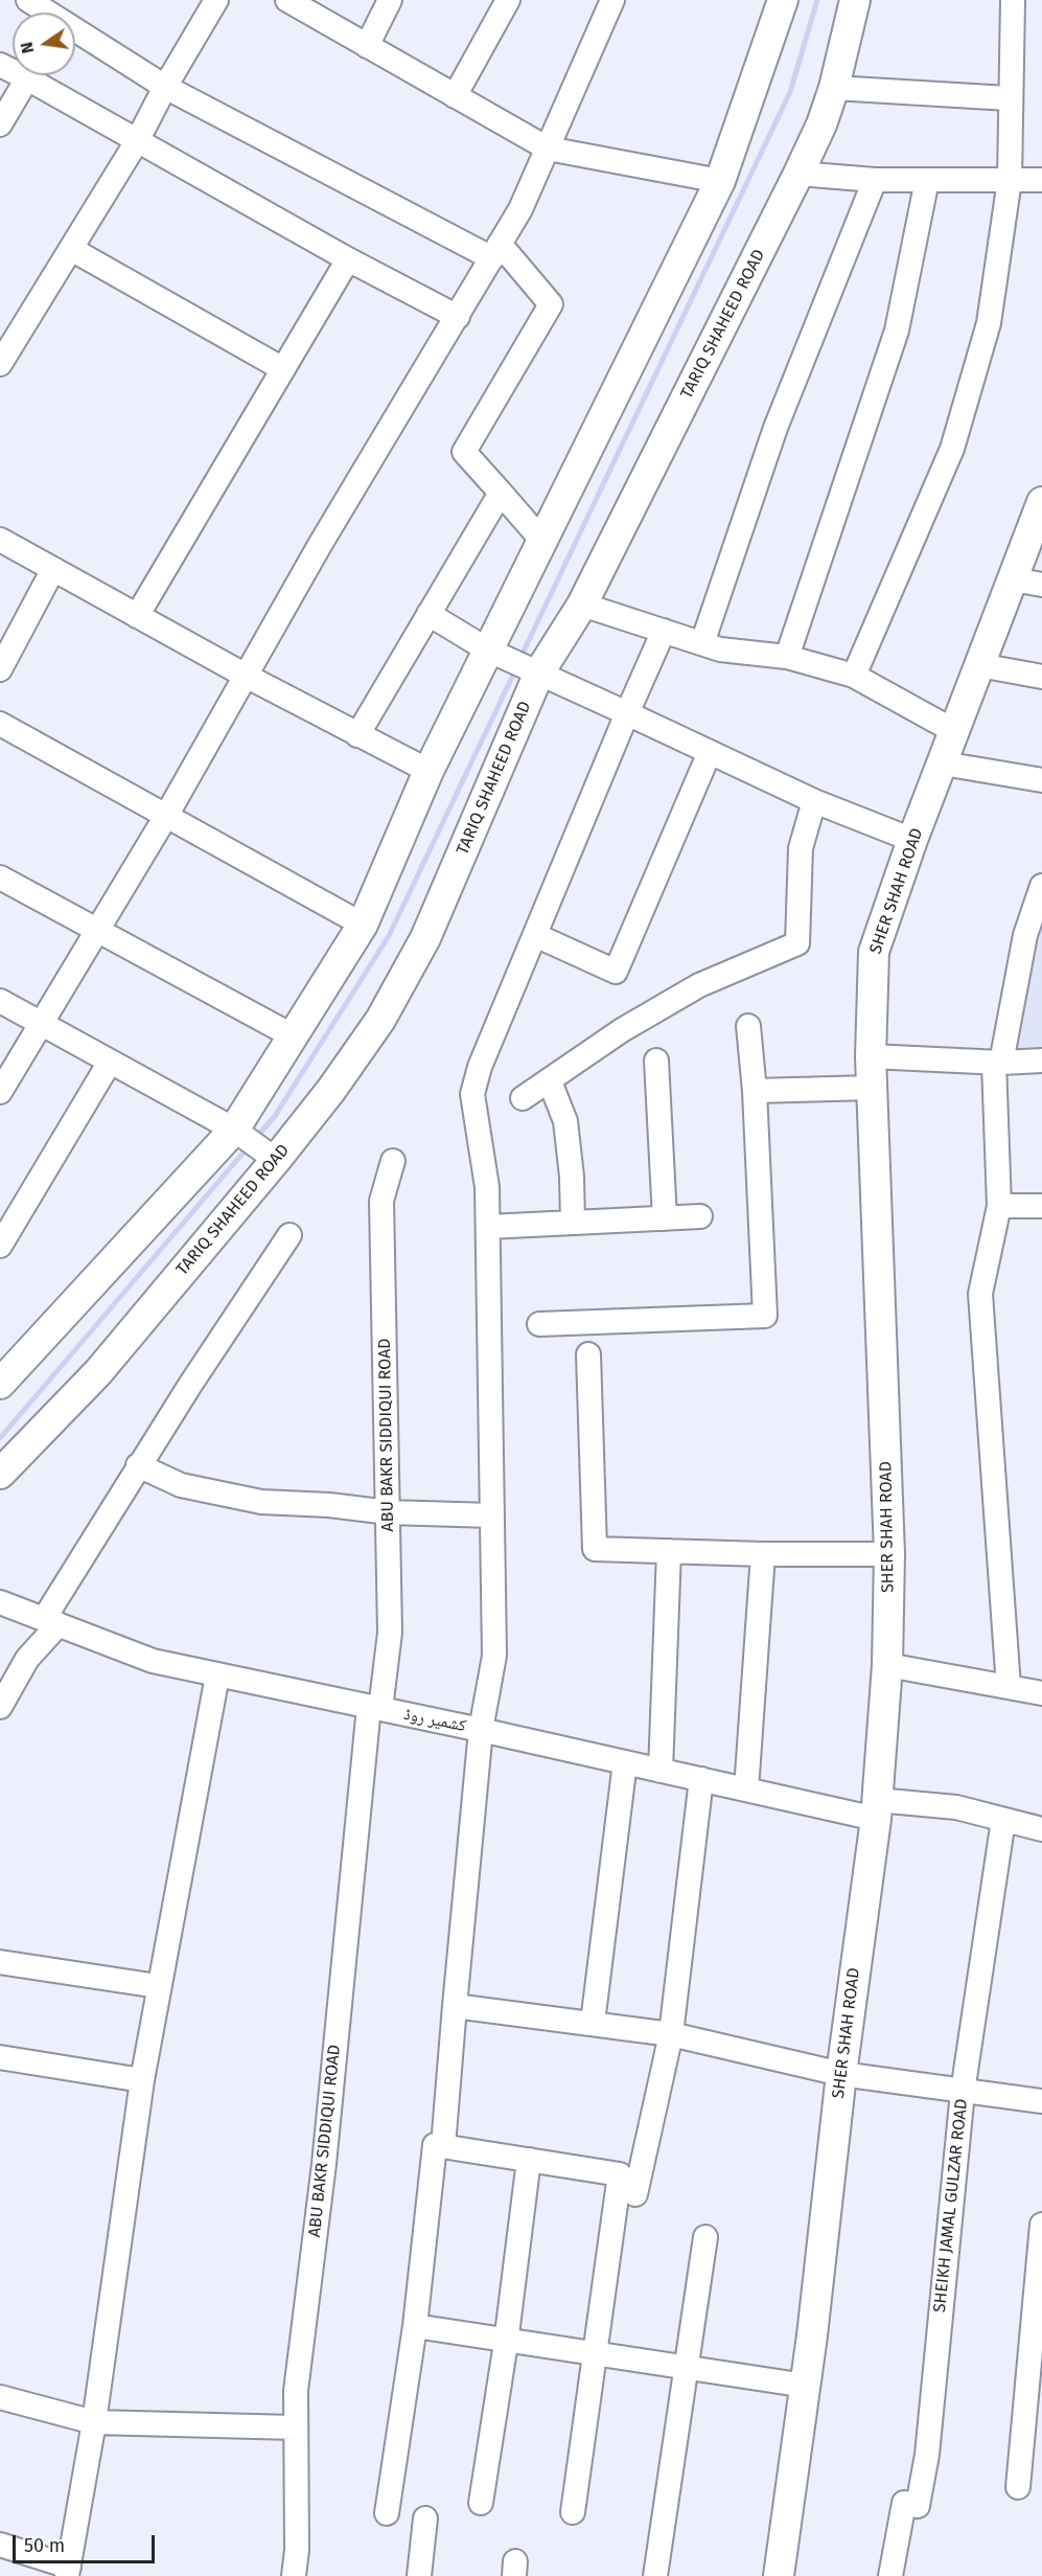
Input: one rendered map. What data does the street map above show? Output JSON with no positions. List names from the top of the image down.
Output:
{
  "streets": {
    "main road": ["TARIQ SHAHEED ROAD", "SHER SHAH ROAD"],
    "street": ["ABU BAKR SIDDIQUI ROAD", "کشمیر روڈ", "SHEIKH JAMAL GULZAR ROAD"]
  },
  "crossings": [
    ["SHER SHAH ROAD", "کشمیر روڈ"],
    ["ABU BAKR SIDDIQUI ROAD", "کشمیر روڈ"],
    ["کشمیر روڈ", "SHEIKH JAMAL GULZAR ROAD"]
  ],
  "scale_bar": "50 m",
  "north": "left"
}
